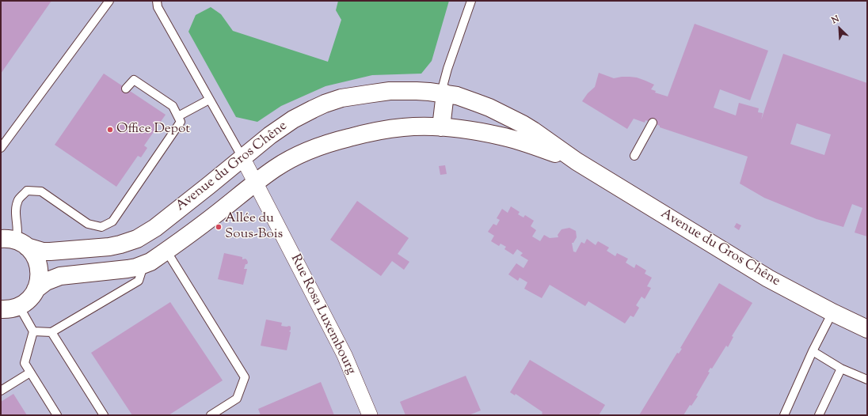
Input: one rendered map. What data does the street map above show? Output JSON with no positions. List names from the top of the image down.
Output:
{
  "streets": {
    "street": ["Avenue du Gros Chêne", "Rue Rosa Luxembourg"]
  },
  "crossings": [
    ["Avenue du Gros Chêne", "Rue Rosa Luxembourg"]
  ],
  "places": ["Office Depot", "Allée du Sous-Bois"],
  "north": "top left"
}
